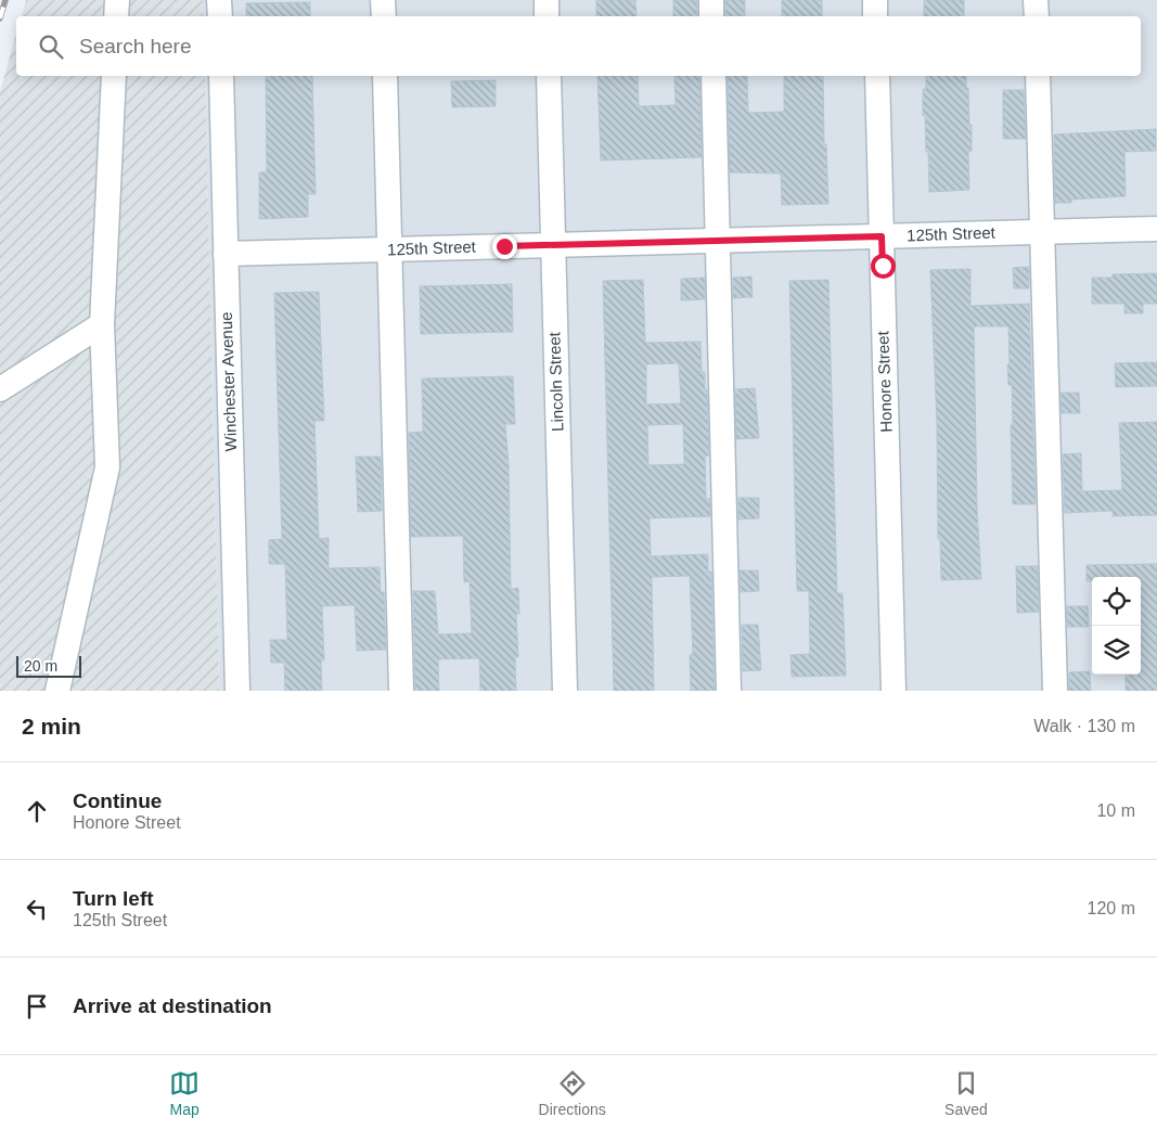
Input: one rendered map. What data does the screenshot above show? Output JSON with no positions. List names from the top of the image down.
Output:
{
  "streets": {
    "street": [
      "125th Street",
      "Winchester Avenue",
      "Lincoln Street",
      "Honore Street"
    ]
  },
  "crossings": [
    ["125th Street", "Winchester Avenue"],
    ["125th Street", "Lincoln Street"],
    ["125th Street", "Honore Street"]
  ],
  "scale_bar": "20 m",
  "page": {
    "search": "Search here",
    "scale": "20 m",
    "heading": ["2 min", "Walk · 130 m"],
    "list": [
      ["Continue", "Honore Street", "10 m"],
      ["Turn left", "125th Street", "120 m"],
      "Arrive at destination"
    ],
    "nav": ["Map", "Directions", "Saved"]
  }
}
